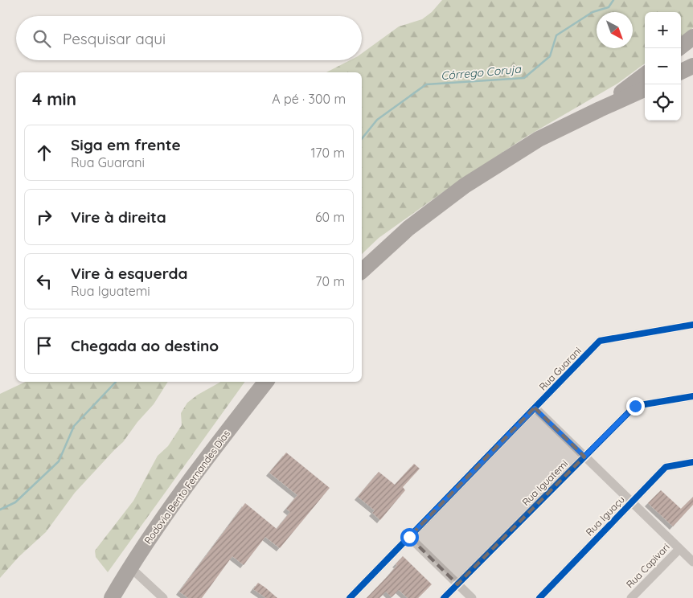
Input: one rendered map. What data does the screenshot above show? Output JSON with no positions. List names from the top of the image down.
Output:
{
  "streets": {
    "highway": ["Rodovia Bento Fernandes Dias"],
    "street": [
      "Rua Guarani",
      "Rua Iguatemi",
      "Rua Iguaçu",
      "Rua Capivari"
    ]
  },
  "water": ["Córrego Coruja"],
  "north": "bottom right",
  "page": {
    "map_buttons": ["+", "−"],
    "search": "Pesquisar aqui",
    "heading": ["4 min", "A pé · 300 m"],
    "list": [
      ["Siga em frente", "Rua Guarani", "170 m"],
      ["Vire à direita", "60 m"],
      ["Vire à esquerda", "Rua Iguatemi", "70 m"],
      "Chegada ao destino"
    ]
  }
}
